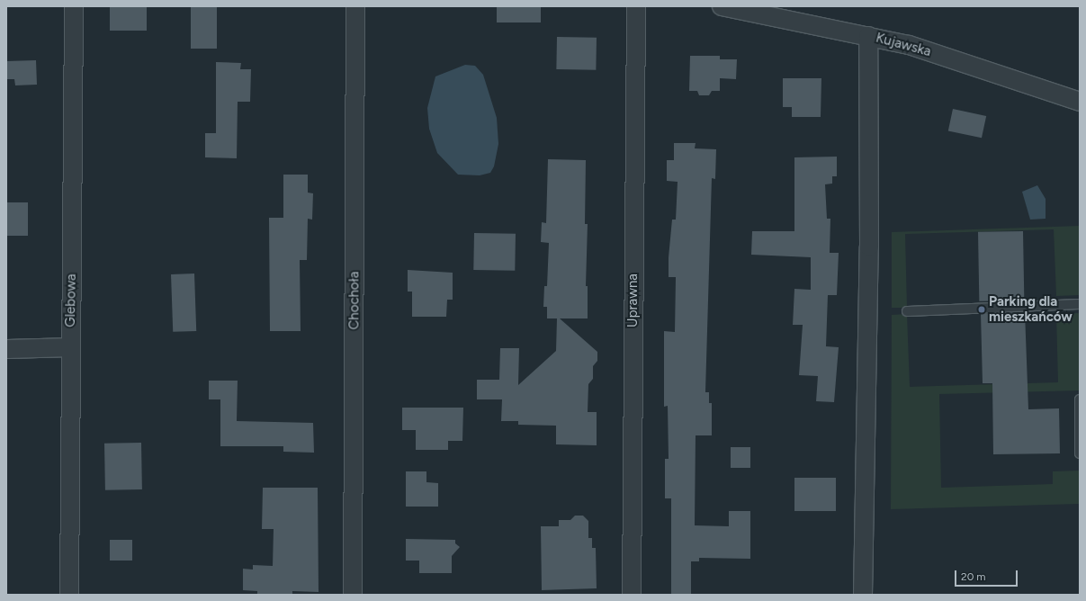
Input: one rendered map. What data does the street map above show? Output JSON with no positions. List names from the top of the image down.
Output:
{
  "streets": {
    "street": [
      "Kujawska",
      "Glebowa",
      "Chochoła",
      "Uprawna"
    ]
  },
  "places": ["Parking dla mieszkańców"],
  "scale_bar": "20 m"
}
